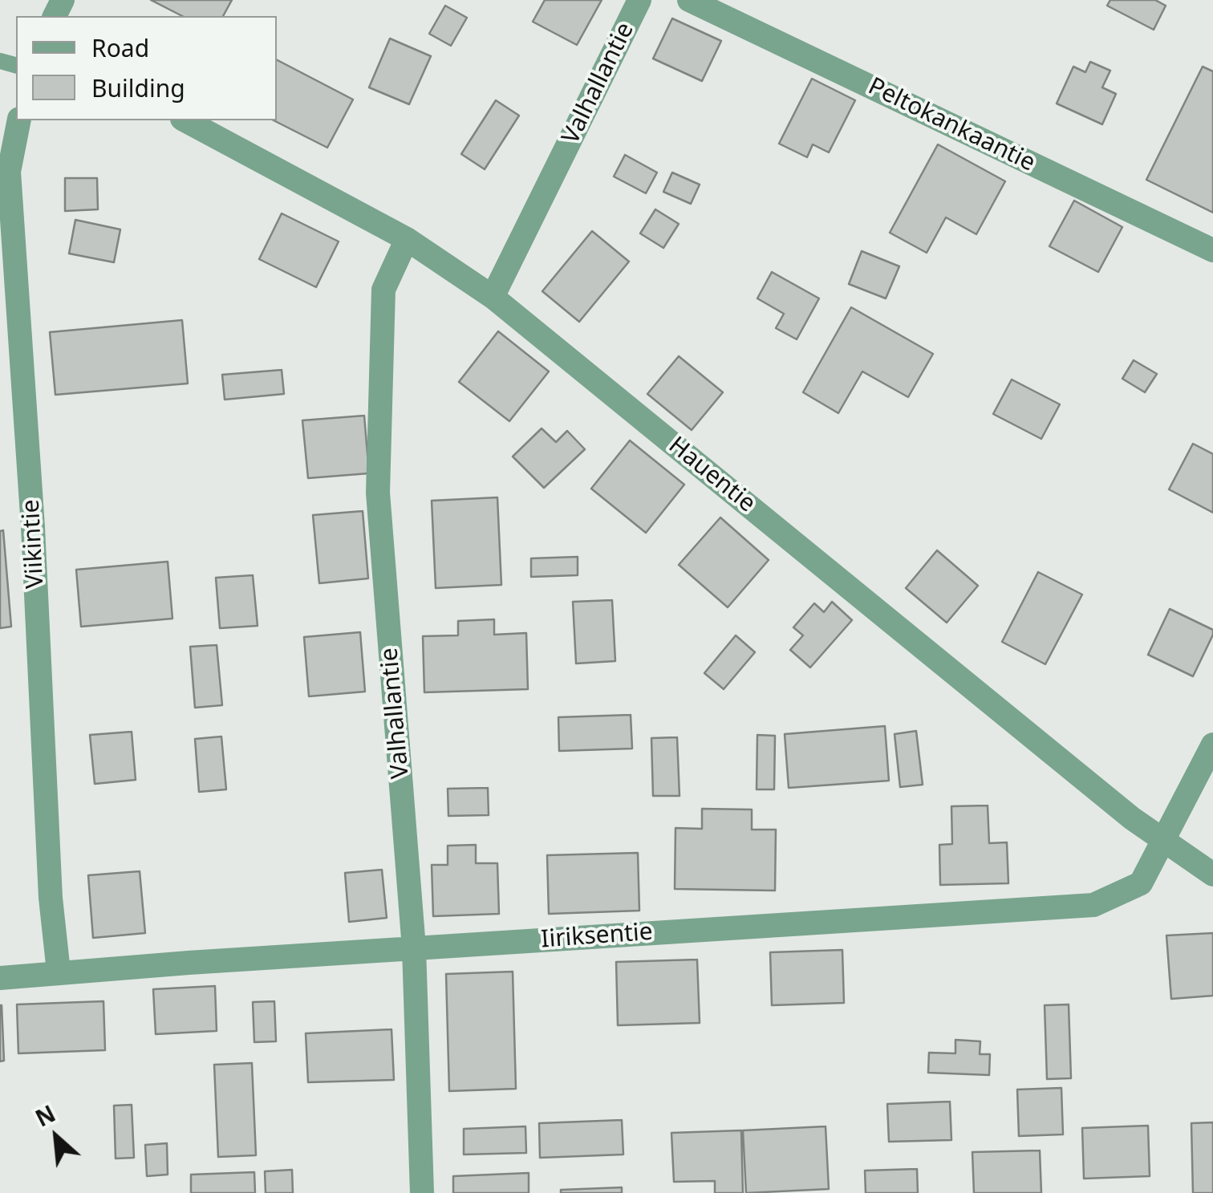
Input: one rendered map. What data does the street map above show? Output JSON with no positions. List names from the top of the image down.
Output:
{
  "streets": {
    "street": [
      "Valhallantie",
      "Peltokankaantie",
      "Hauentie",
      "Viikintie",
      "Iiriksentie"
    ]
  },
  "crossings": [
    ["Valhallantie", "Hauentie"],
    ["Valhallantie", "Iiriksentie"],
    ["Hauentie", "Iiriksentie"],
    ["Viikintie", "Iiriksentie"]
  ],
  "legend": ["Road", "Building"],
  "north": "top left"
}
